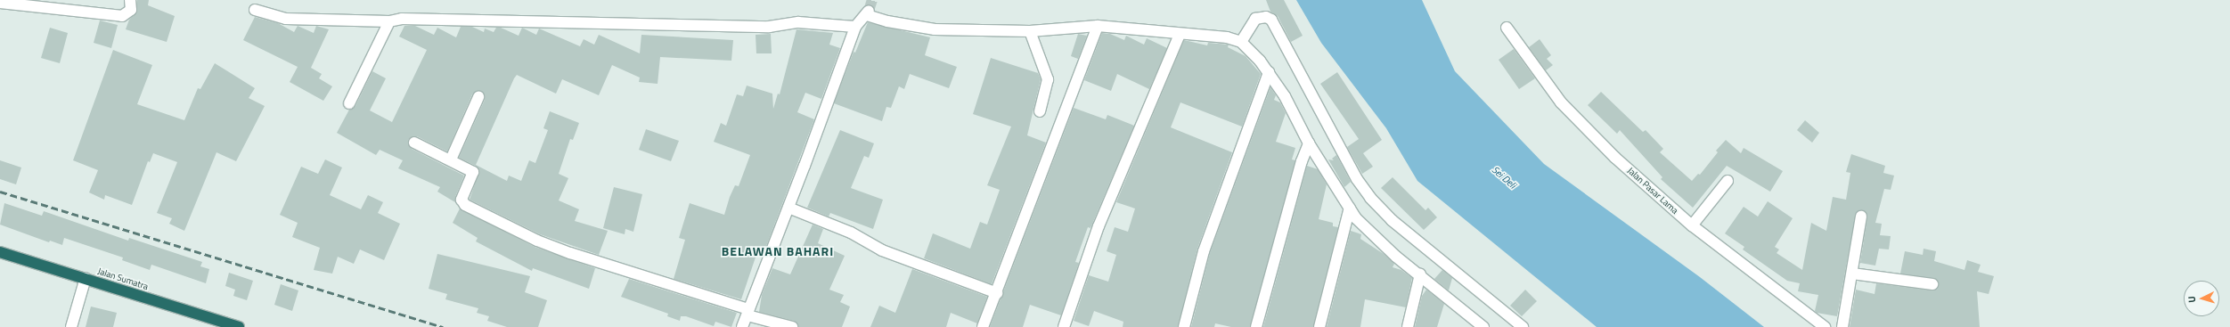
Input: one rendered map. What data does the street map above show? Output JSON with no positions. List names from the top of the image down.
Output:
{
  "streets": {
    "highway": ["Jalan Sumatra"],
    "street": ["Jalan Pasar Lama"]
  },
  "districts": ["BELAWAN BAHARI"],
  "water": ["Sei Deli"],
  "north": "left"
}
